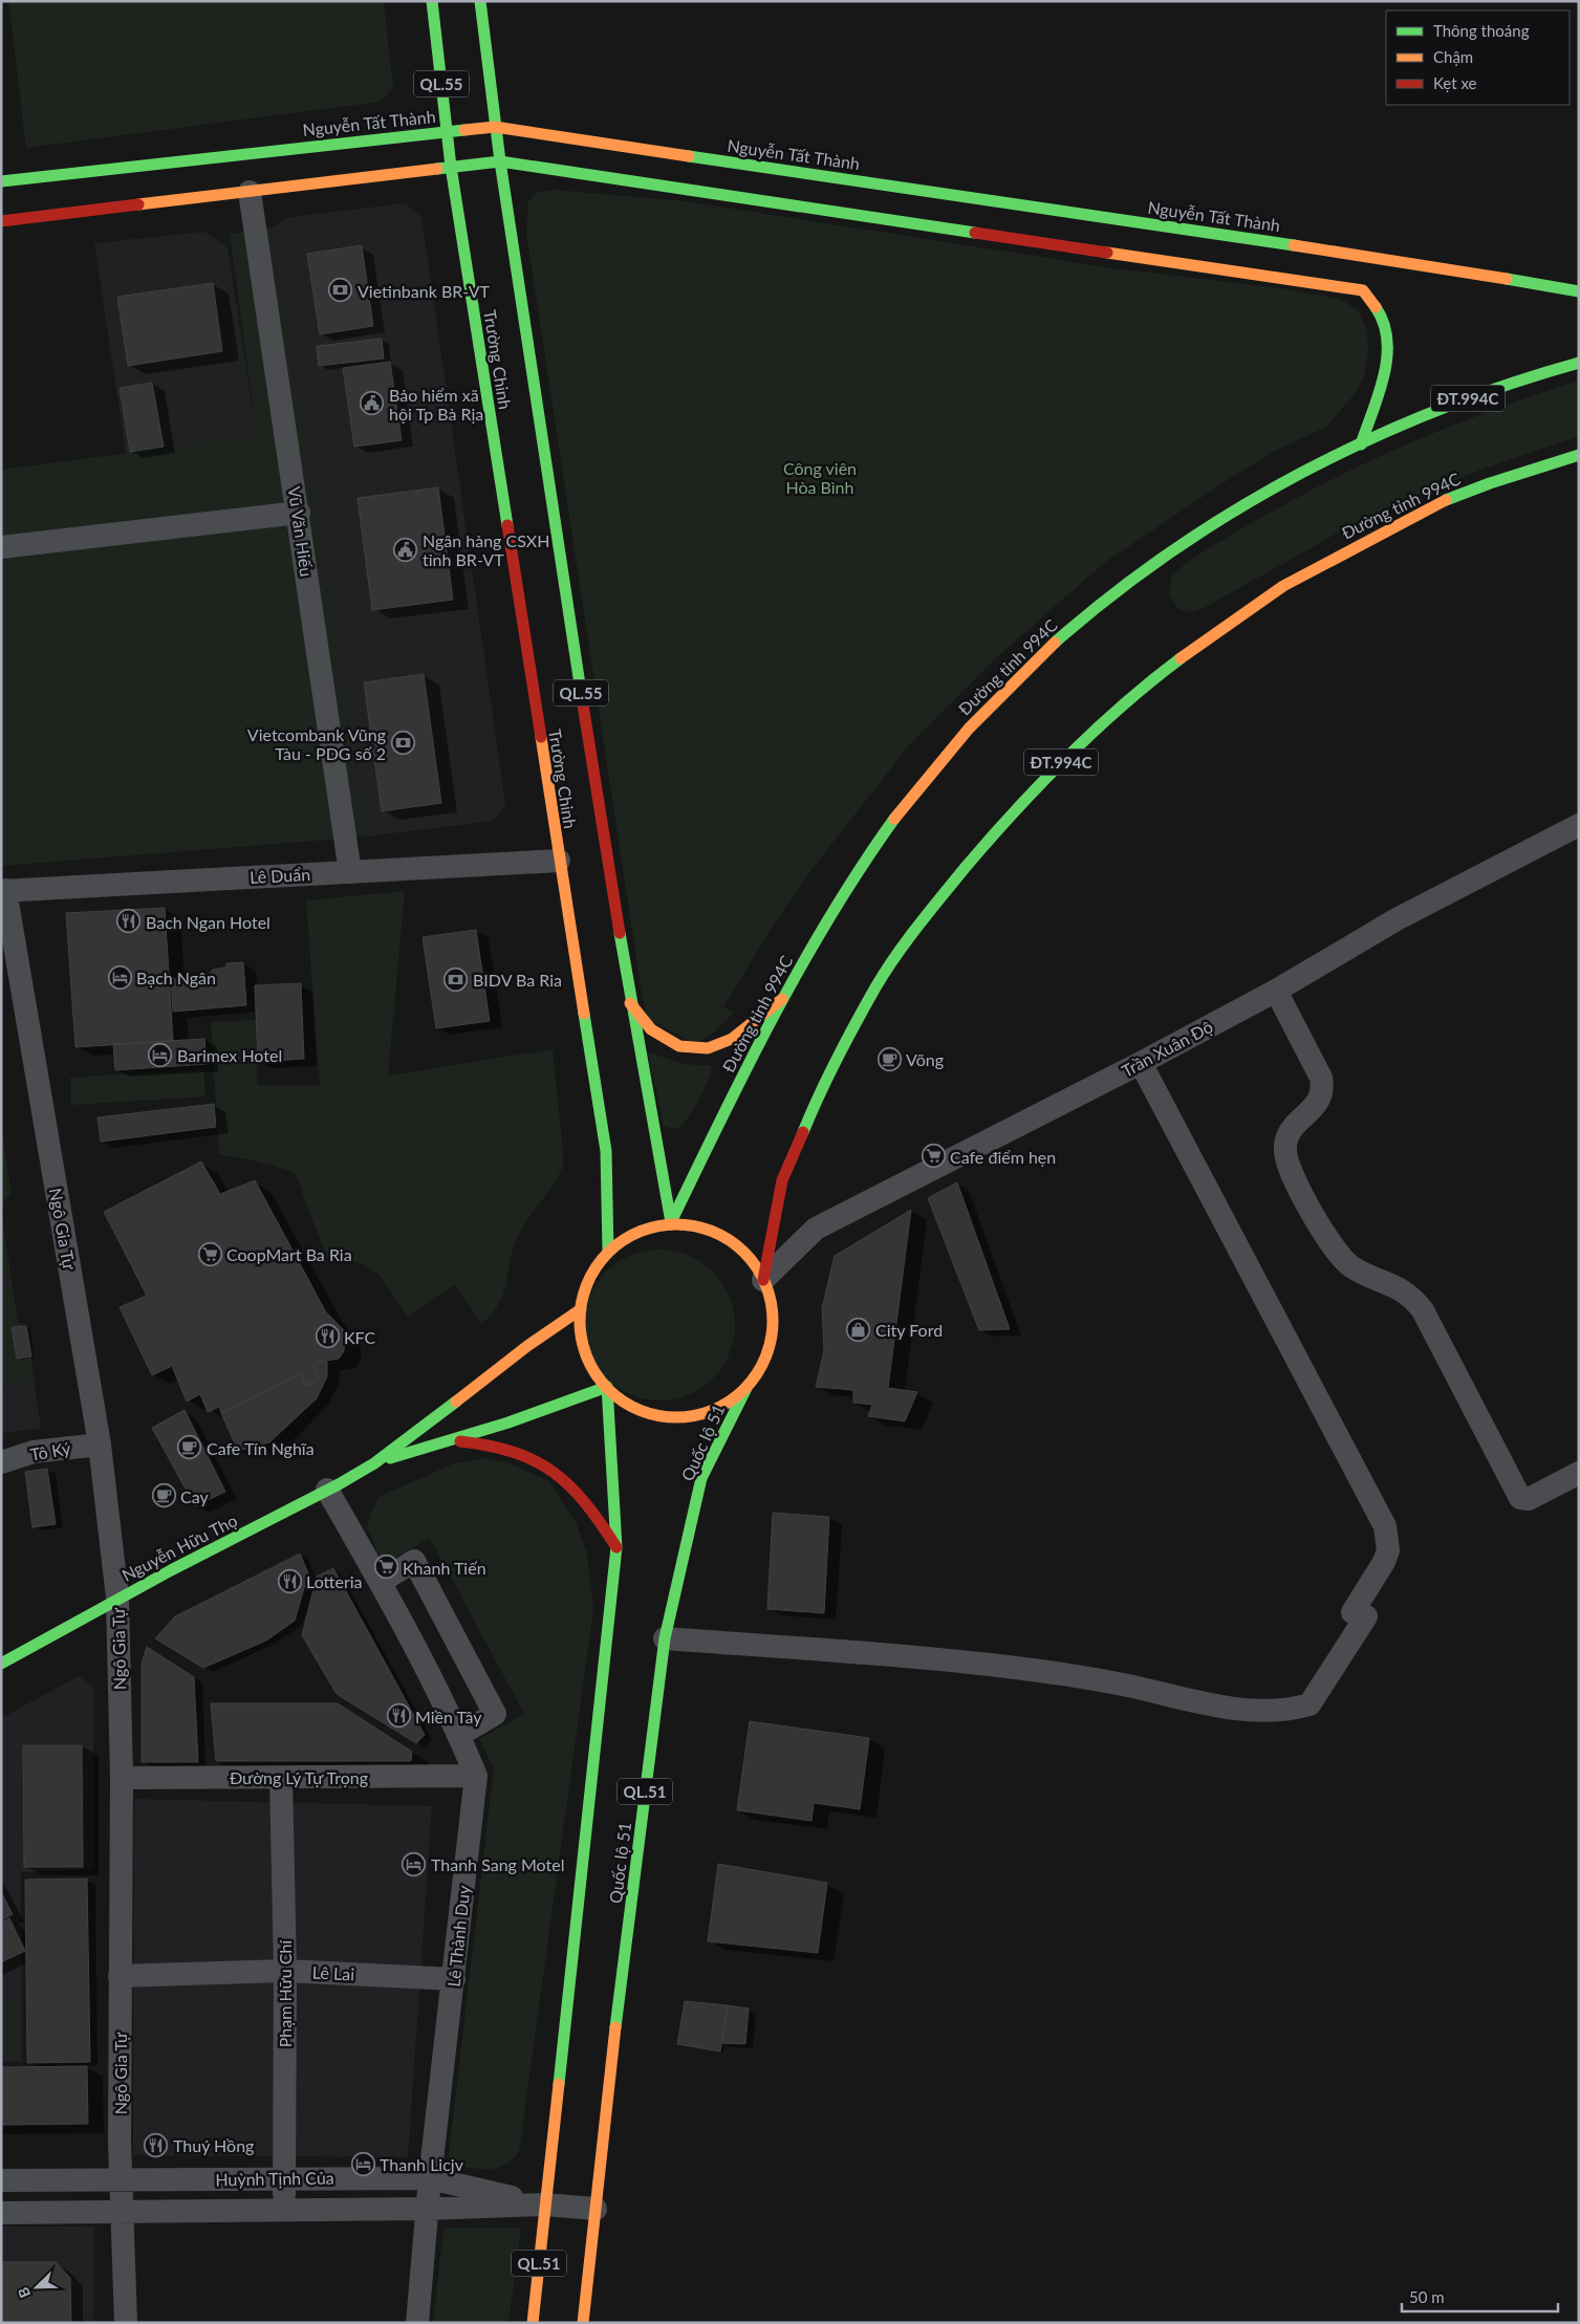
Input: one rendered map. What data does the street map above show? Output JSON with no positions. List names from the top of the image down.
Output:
{
  "streets": {
    "main road": [
      "QL.55",
      "Nguyễn Tất Thành",
      "Trường Chinh",
      "ĐT.994C",
      "Đường tỉnh 994C",
      "Quốc lộ 51",
      "Nguyễn Hữu Thọ",
      "QL.51"
    ],
    "street": [
      "Vũ Văn Hiếu",
      "Lê Duẩn",
      "Trần Xuân Độ",
      "Ngô Gia Tự",
      "Tô Ký",
      "Đường Lý Tự Trọng",
      "Lê Thành Duy",
      "Lê Lai",
      "Phạm Hữu Chí",
      "Huỳnh Tịnh Của"
    ]
  },
  "crossings": [
    ["Nguyễn Tất Thành", "Trường Chinh"],
    ["Trường Chinh", "Đường tỉnh 994C"],
    ["Trường Chinh", "Lê Duẩn"],
    ["Đường tỉnh 994C", "Trần Xuân Độ"],
    ["Vũ Văn Hiếu", "Lê Duẩn"],
    ["Lê Duẩn", "Ngô Gia Tự"],
    ["Ngô Gia Tự", "Tô Ký"],
    ["Ngô Gia Tự", "Nguyễn Hữu Thọ"],
    ["Ngô Gia Tự", "Đường Lý Tự Trọng"],
    ["Ngô Gia Tự", "Lê Lai"],
    ["Ngô Gia Tự", "Huỳnh Tịnh Của"],
    ["Quốc lộ 51", "Huỳnh Tịnh Của"],
    ["Nguyễn Hữu Thọ", "QL.51"],
    ["Nguyễn Hữu Thọ", "Lê Thành Duy"],
    ["Đường Lý Tự Trọng", "Lê Thành Duy"],
    ["Đường Lý Tự Trọng", "Phạm Hữu Chí"],
    ["QL.51", "Huỳnh Tịnh Của"],
    ["Lê Thành Duy", "Lê Lai"],
    ["Lê Thành Duy", "Huỳnh Tịnh Của"],
    ["Lê Lai", "Phạm Hữu Chí"],
    ["Phạm Hữu Chí", "Huỳnh Tịnh Của"]
  ],
  "parks": ["Công viên Hòa Bình"],
  "places": {
    "bank": ["Vietinbank BR-VT", "Vietcombank Vũng Tàu - PDG số 2", "BIDV Ba Ria"],
    "public building": ["Bảo hiểm xã hội Tp Bà Rịa", "Ngân hàng CSXH tỉnh BR-VT"],
    "restaurant": [
      "Bach Ngan Hotel",
      "KFC",
      "Lotteria",
      "Miền Tây",
      "Thuý Hồng"
    ],
    "hotel": [
      "Bạch Ngân",
      "Barimex Hotel",
      "Thanh Sang Motel",
      "Thanh Licjv"
    ],
    "cafe": ["Võng", "Cafe Tín Nghĩa", "Cay"],
    "supermarket": ["Cafe điểm hẹn", "CoopMart Ba Ria", "Khanh Tiến"],
    "shop": ["City Ford"]
  },
  "legend": ["Thông thoáng", "Chậm", "Kẹt xe"],
  "scale_bar": "50 m",
  "north": "bottom left"
}
